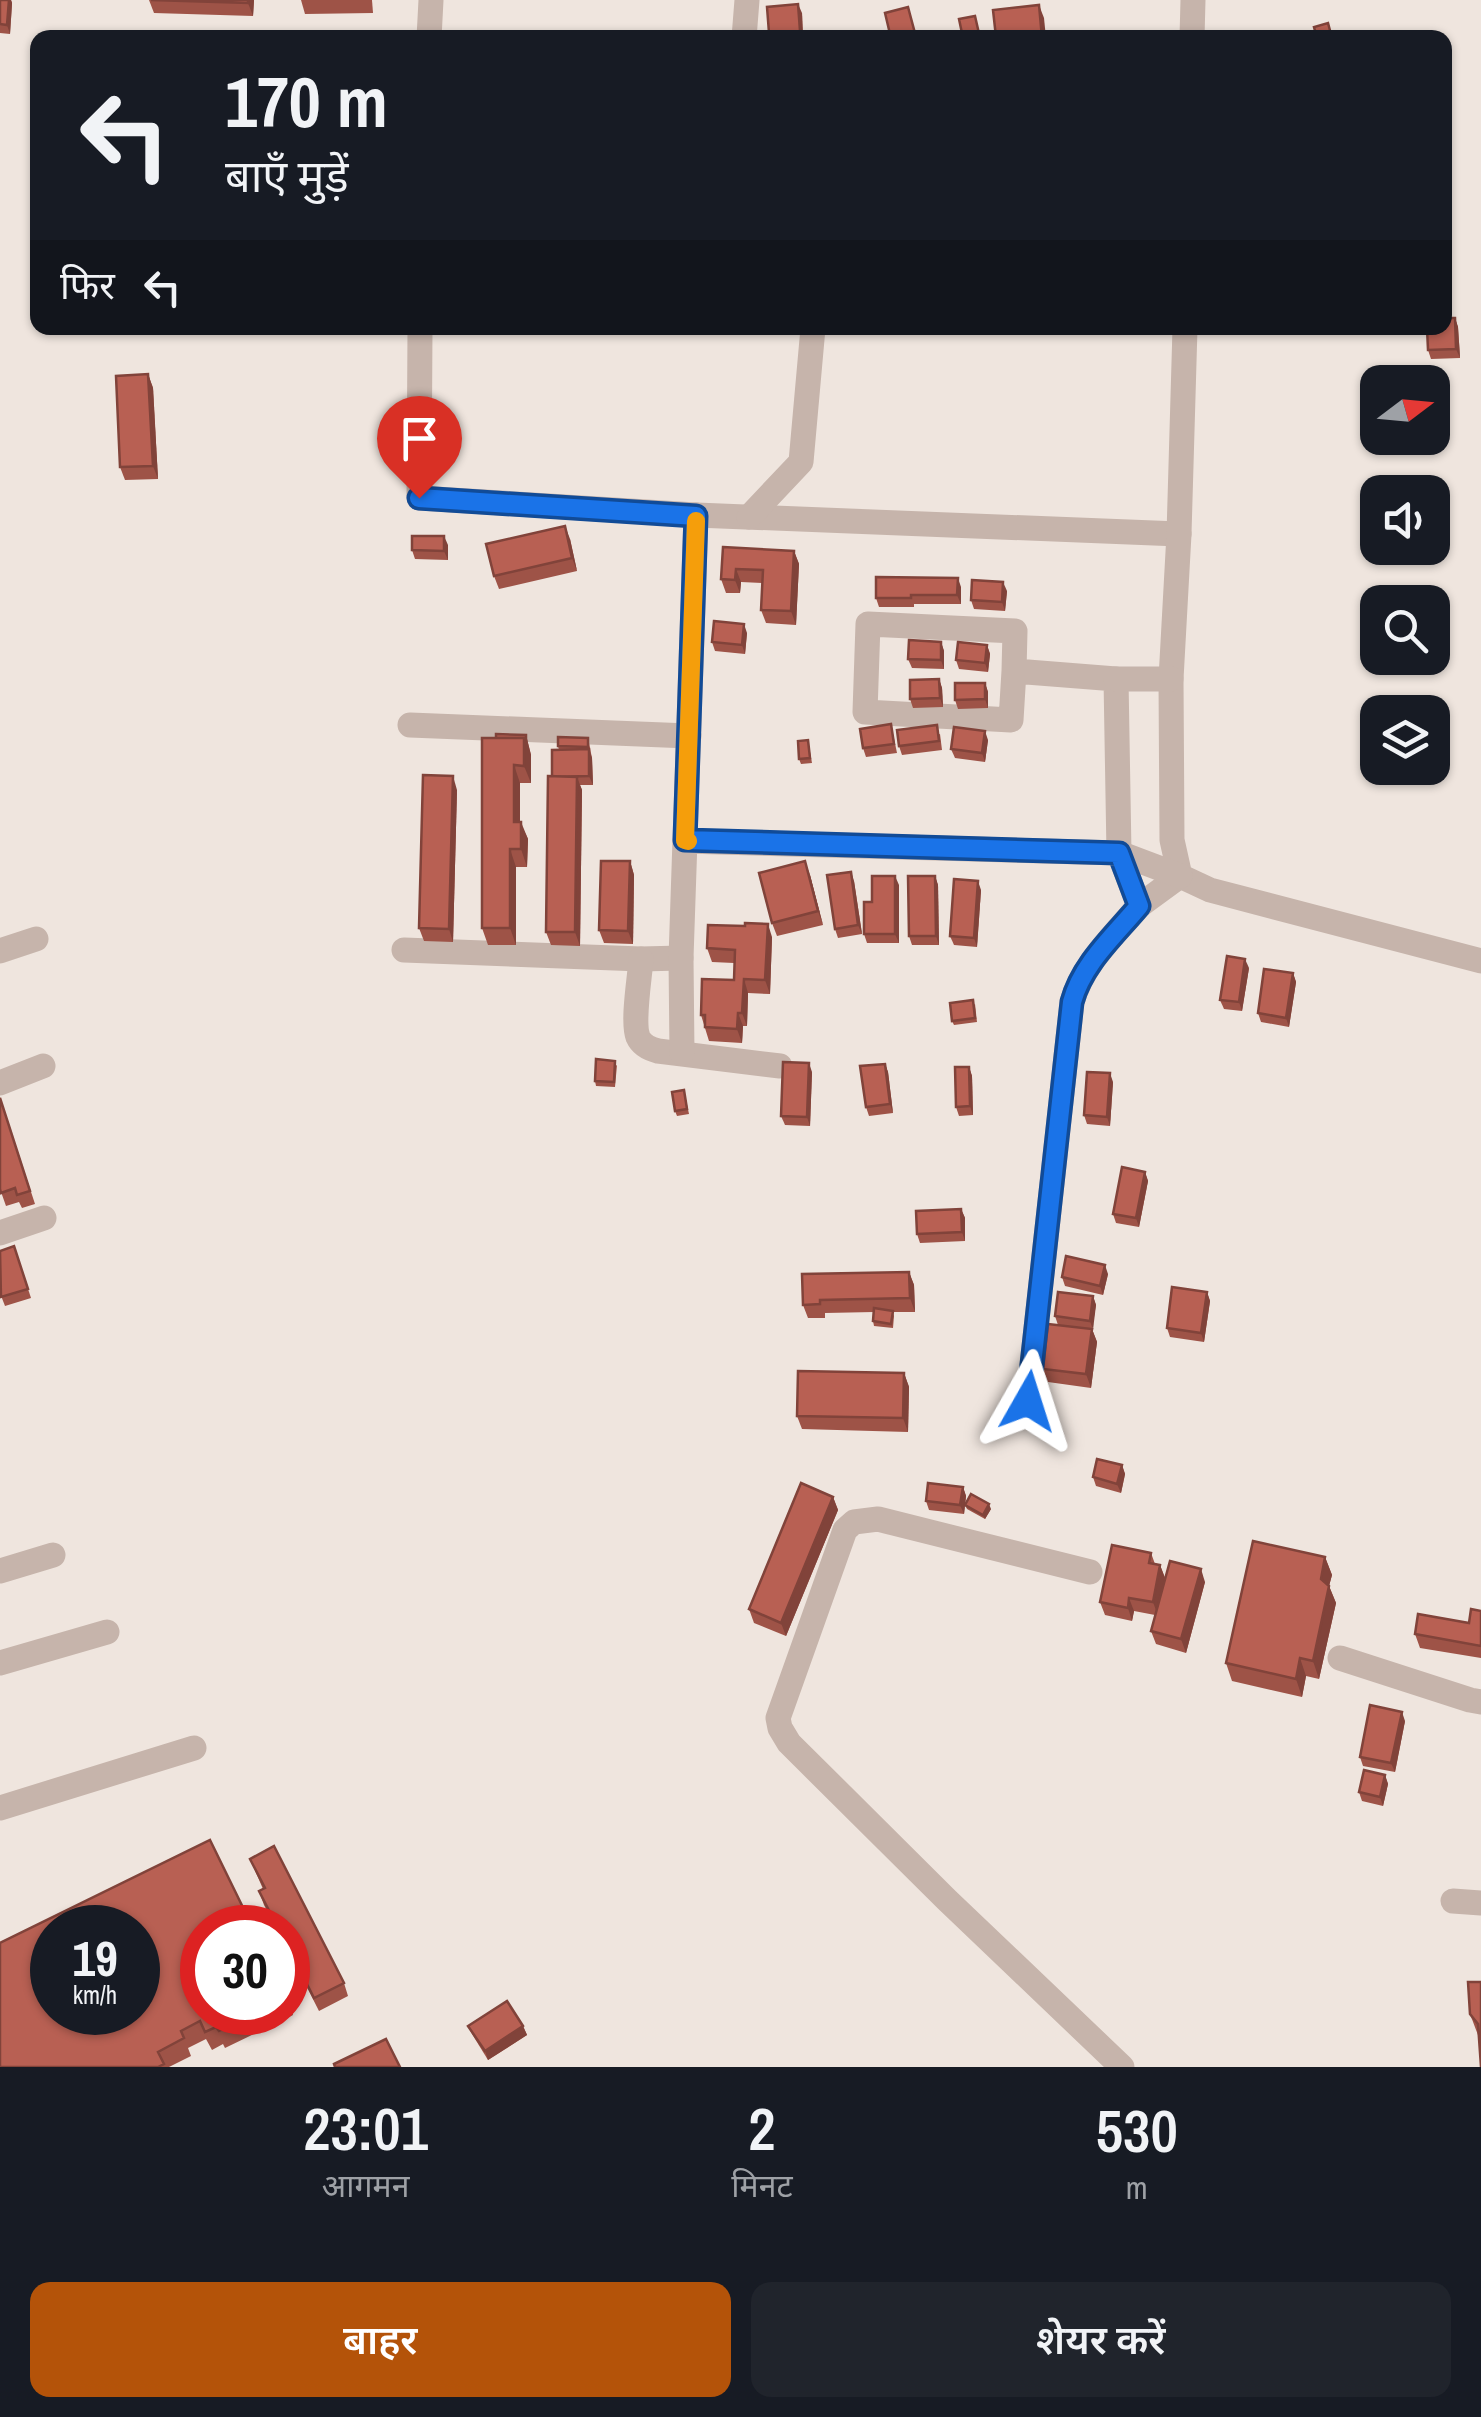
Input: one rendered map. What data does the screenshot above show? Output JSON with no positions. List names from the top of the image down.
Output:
{
  "north": "right",
  "page": {
    "turn": ["170 m", "बाएँ मुड़ें"],
    "then": "फिर",
    "speed": "19 km/h",
    "limit": "30",
    "eta": [
      "23:01",
      "आगमन",
      "2",
      "मिनट",
      "530",
      "m"
    ],
    "buttons": ["बाहर", "शेयर करें"]
  }
}
